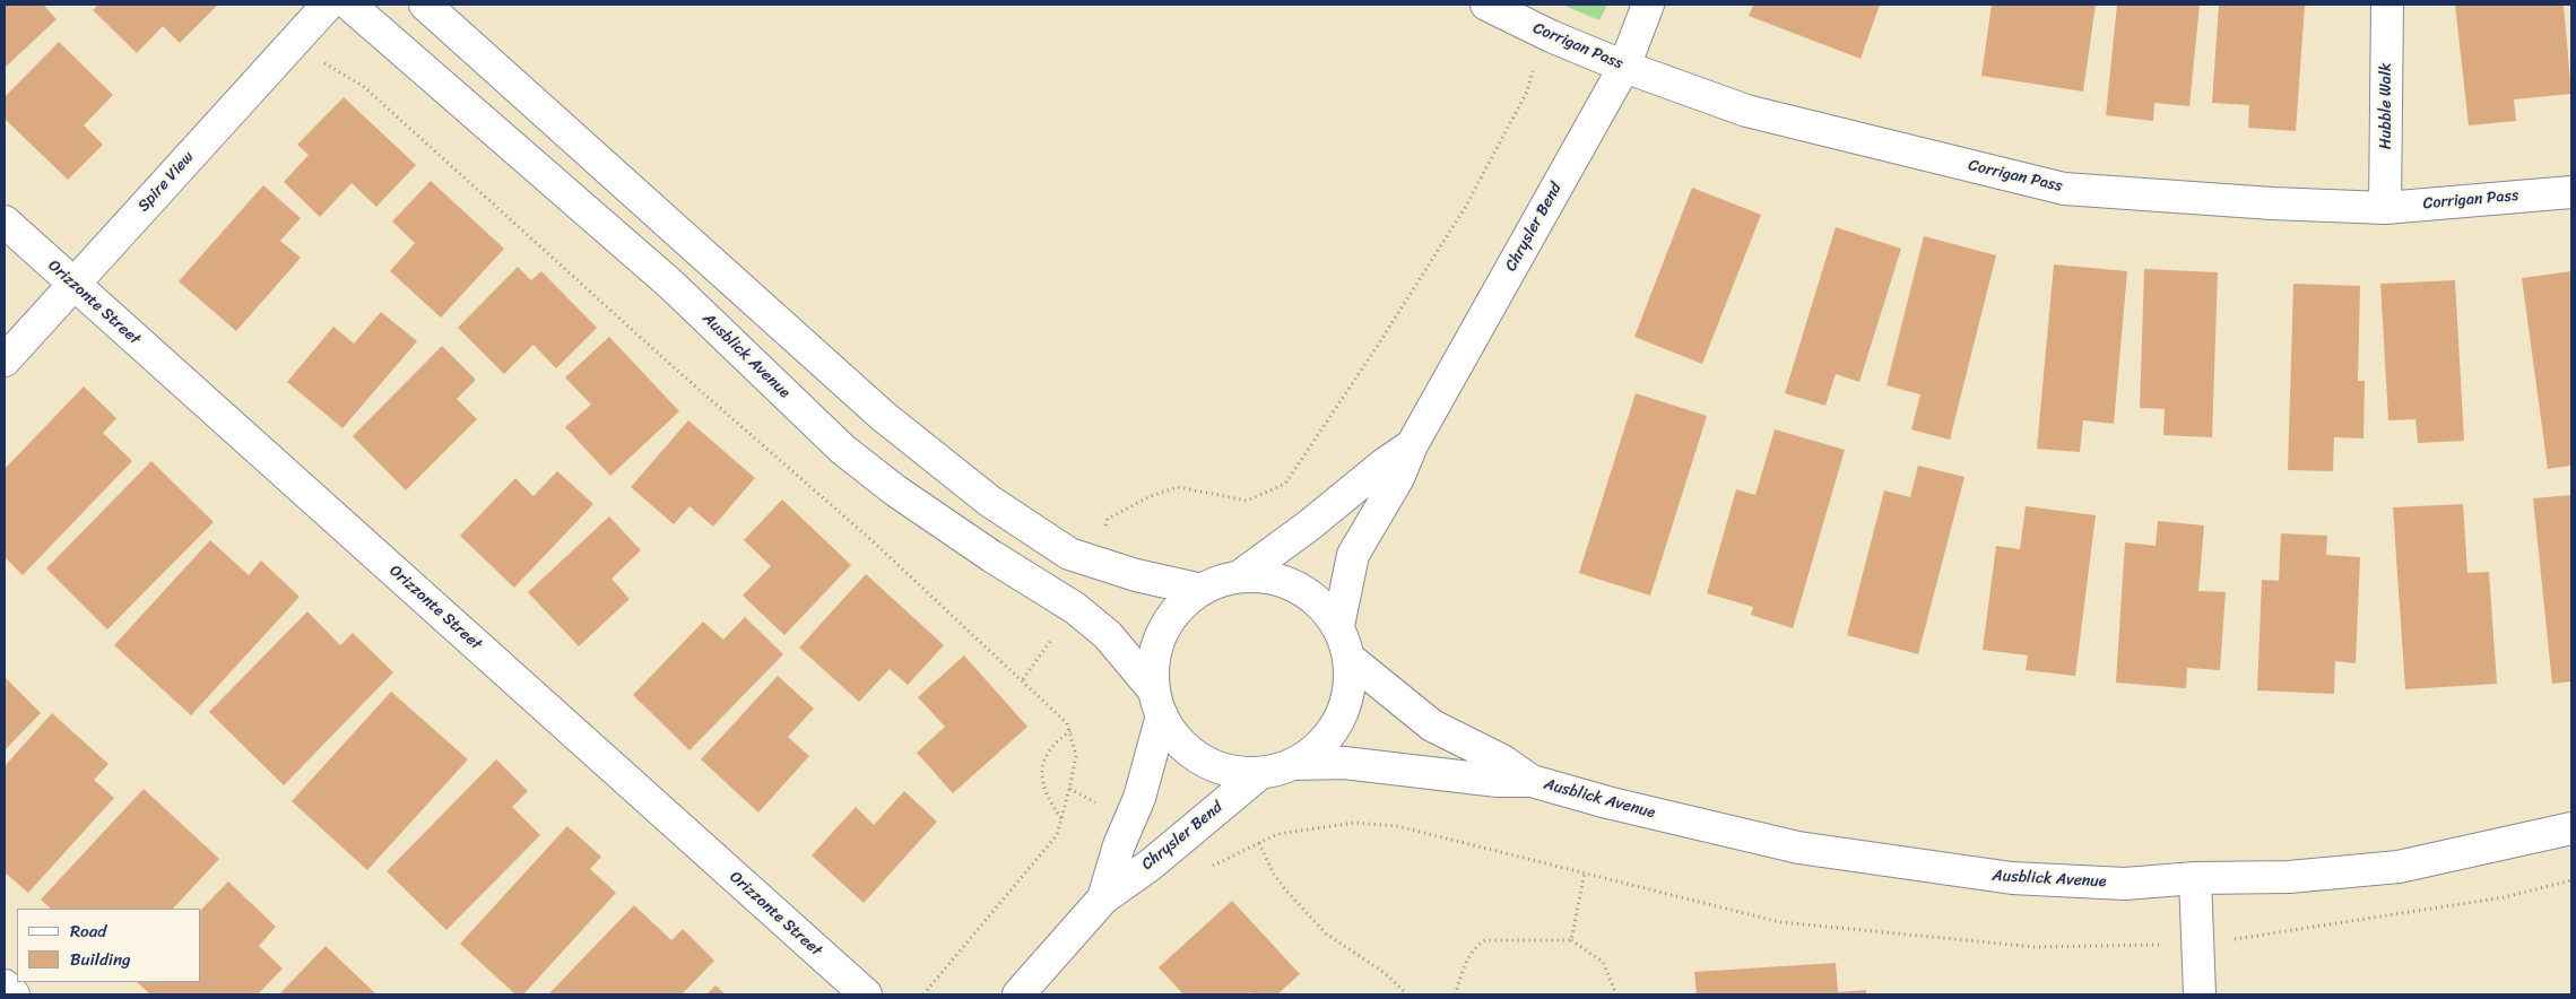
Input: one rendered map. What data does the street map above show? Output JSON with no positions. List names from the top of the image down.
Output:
{
  "streets": {
    "street": [
      "Corrigan Pass",
      "Hubble Walk",
      "Spire View",
      "Chrysler Bend",
      "Orizzonte Street",
      "Ausblick Avenue"
    ]
  },
  "crossings": [
    ["Corrigan Pass", "Hubble Walk"],
    ["Corrigan Pass", "Chrysler Bend"],
    ["Spire View", "Orizzonte Street"],
    ["Chrysler Bend", "Ausblick Avenue"]
  ],
  "legend": ["Road", "Building"]
}
